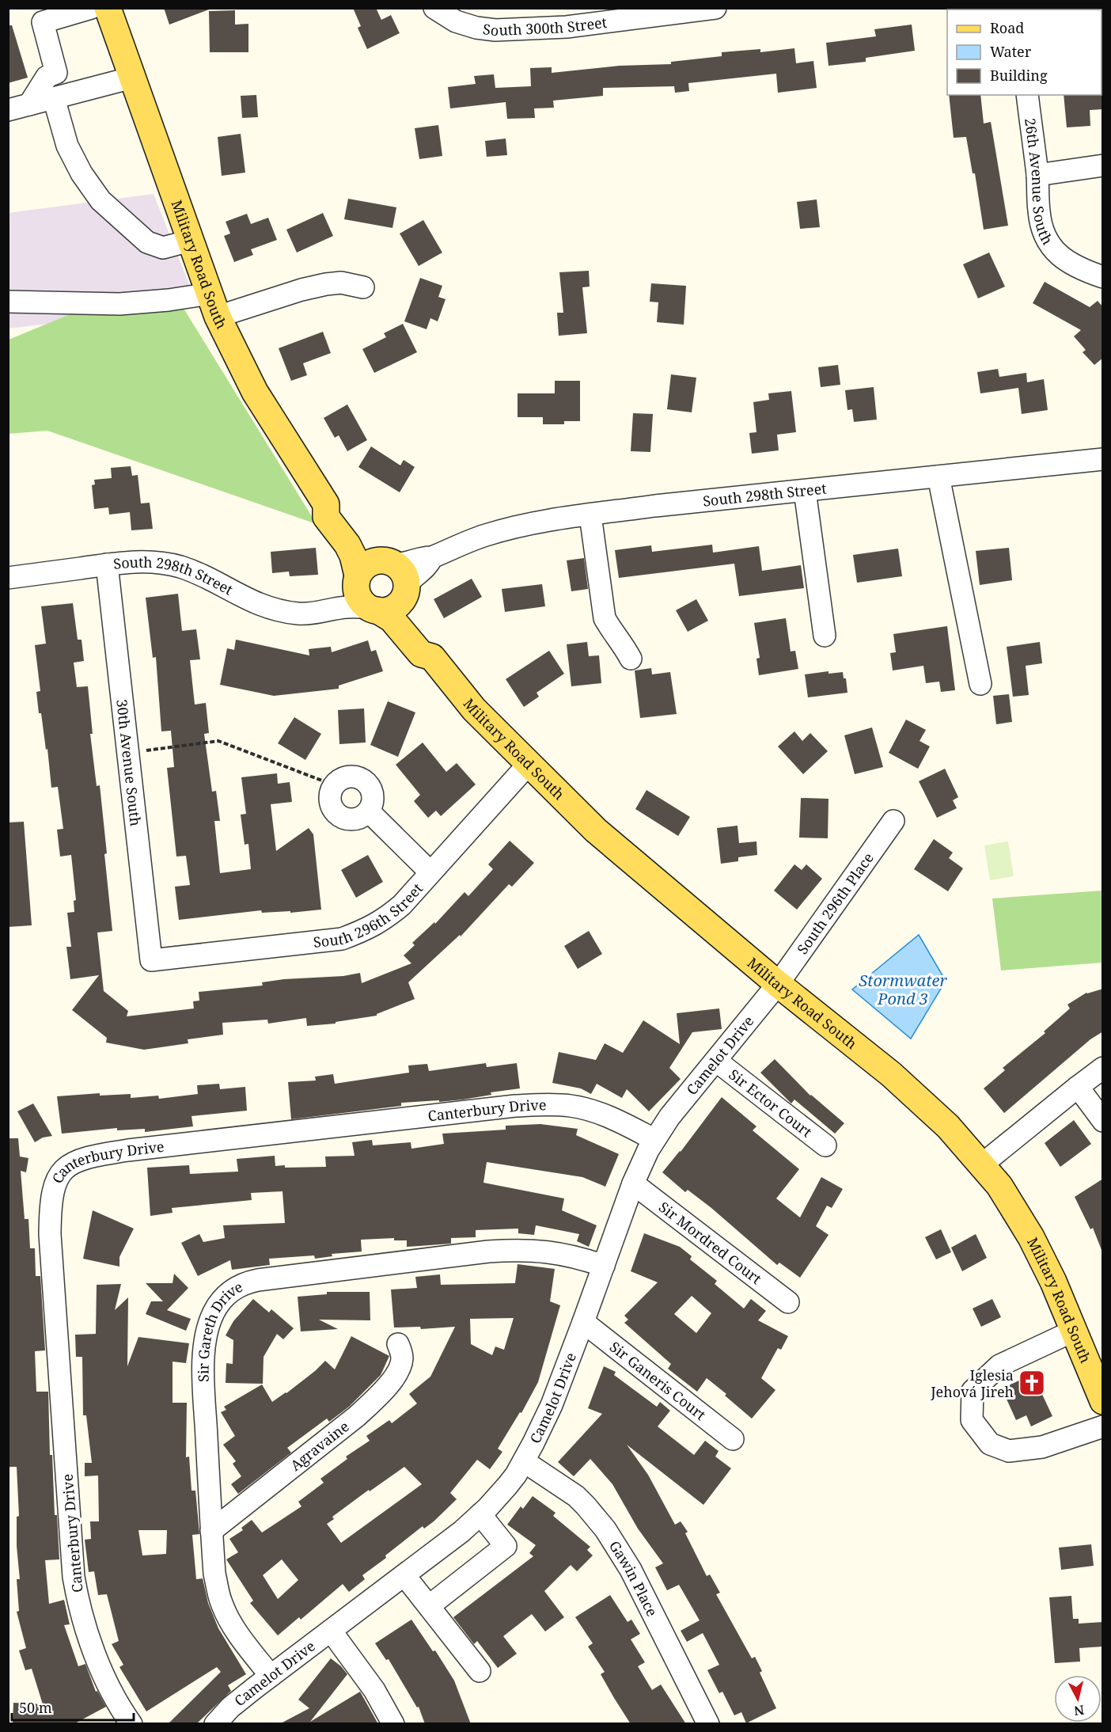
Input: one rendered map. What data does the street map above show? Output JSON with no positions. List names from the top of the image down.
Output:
{
  "streets": {
    "main road": ["Military Road South"],
    "street": [
      "South 300th Street",
      "26th Avenue South",
      "South 298th Street",
      "30th Avenue South",
      "South 296th Place",
      "South 296th Street",
      "Camelot Drive",
      "Sir Ector Court",
      "Canterbury Drive",
      "Sir Mordred Court",
      "Sir Gareth Drive",
      "Sir Ganeris Court",
      "Agravaine",
      "Gawin Place"
    ]
  },
  "crossings": [
    ["Military Road South", "South 298th Street"],
    ["Military Road South", "South 296th Place"],
    ["Military Road South", "South 296th Street"],
    ["Military Road South", "Camelot Drive"],
    ["South 298th Street", "30th Avenue South"],
    ["30th Avenue South", "South 296th Street"],
    ["South 296th Place", "Camelot Drive"],
    ["Camelot Drive", "Sir Ector Court"],
    ["Camelot Drive", "Canterbury Drive"],
    ["Camelot Drive", "Sir Mordred Court"],
    ["Camelot Drive", "Sir Gareth Drive"],
    ["Camelot Drive", "Sir Ganeris Court"],
    ["Camelot Drive", "Gawin Place"],
    ["Sir Gareth Drive", "Agravaine"]
  ],
  "water": ["Stormwater Pond 3"],
  "places": {
    "church": ["Iglesia Jehová Jireh"]
  },
  "legend": ["Road", "Water", "Building"],
  "scale_bar": "50 m",
  "north": "bottom"
}
